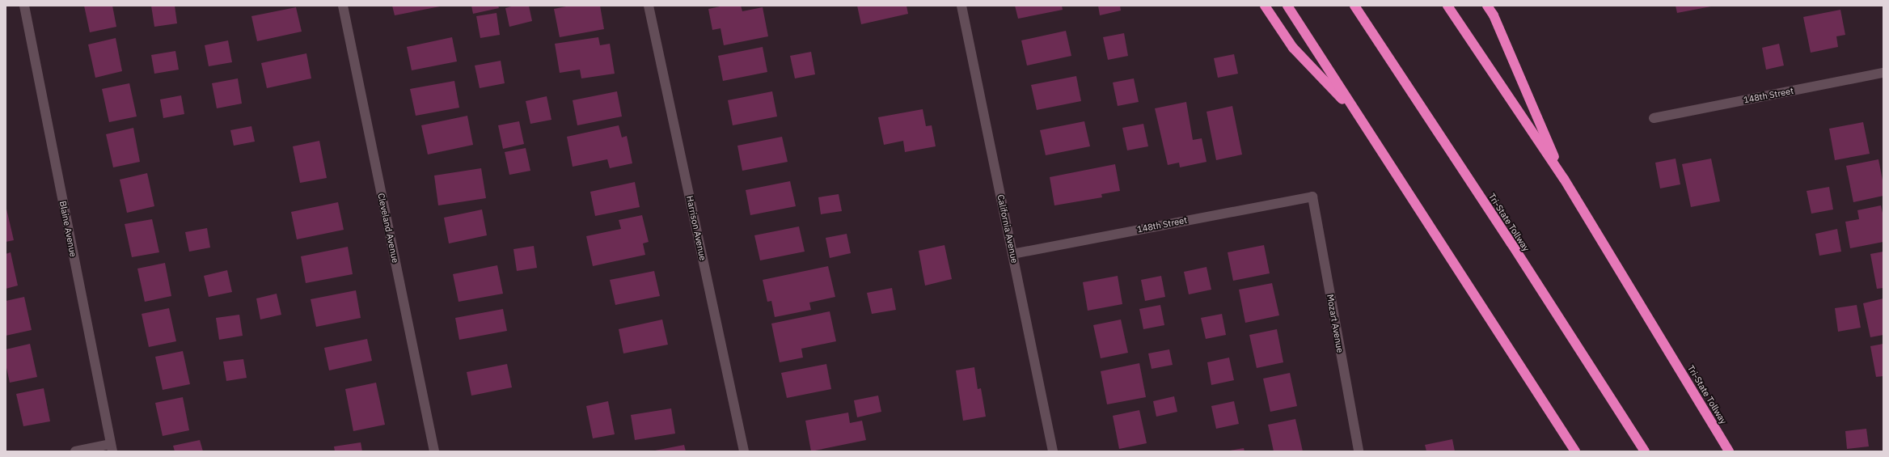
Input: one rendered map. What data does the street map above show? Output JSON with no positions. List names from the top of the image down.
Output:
{
  "streets": {
    "highway": ["Tri-State Tollway"],
    "street": [
      "148th Street",
      "Cleveland Avenue",
      "Harrison Avenue",
      "Blaine Avenue",
      "California Avenue",
      "Mozart Avenue"
    ]
  },
  "crossings": [
    ["148th Street", "California Avenue"],
    ["148th Street", "Mozart Avenue"]
  ]
}
